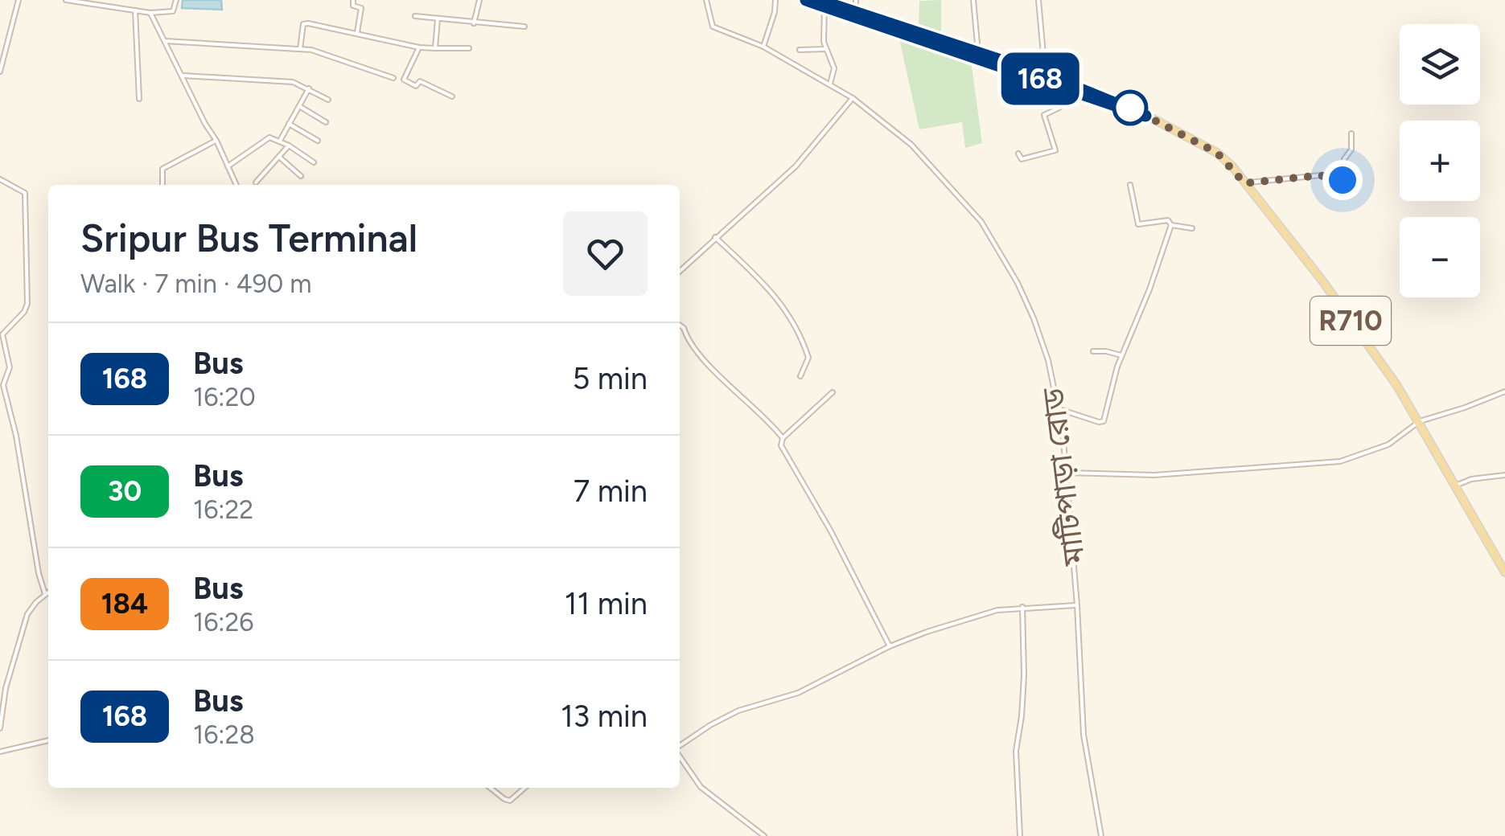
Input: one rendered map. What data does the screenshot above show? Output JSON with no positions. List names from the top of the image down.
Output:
{
  "streets": {
    "main road": ["R710"],
    "street": ["মাটিপাড়া রোড"]
  },
  "lines": ["bus line 168"],
  "page": {
    "on_map": "168",
    "map_buttons": ["+", "−"],
    "heading": ["Sripur Bus Terminal", "Walk · 7 min · 490 m"],
    "list": [
      {
        "mark": "168",
        "name": "Bus",
        "note": "16:20",
        "value": "5 min"
      },
      {
        "mark": "30",
        "name": "Bus",
        "note": "16:22",
        "value": "7 min"
      },
      {
        "mark": "184",
        "name": "Bus",
        "note": "16:26",
        "value": "11 min"
      },
      {
        "mark": "168",
        "name": "Bus",
        "note": "16:28",
        "value": "13 min"
      }
    ]
  }
}
